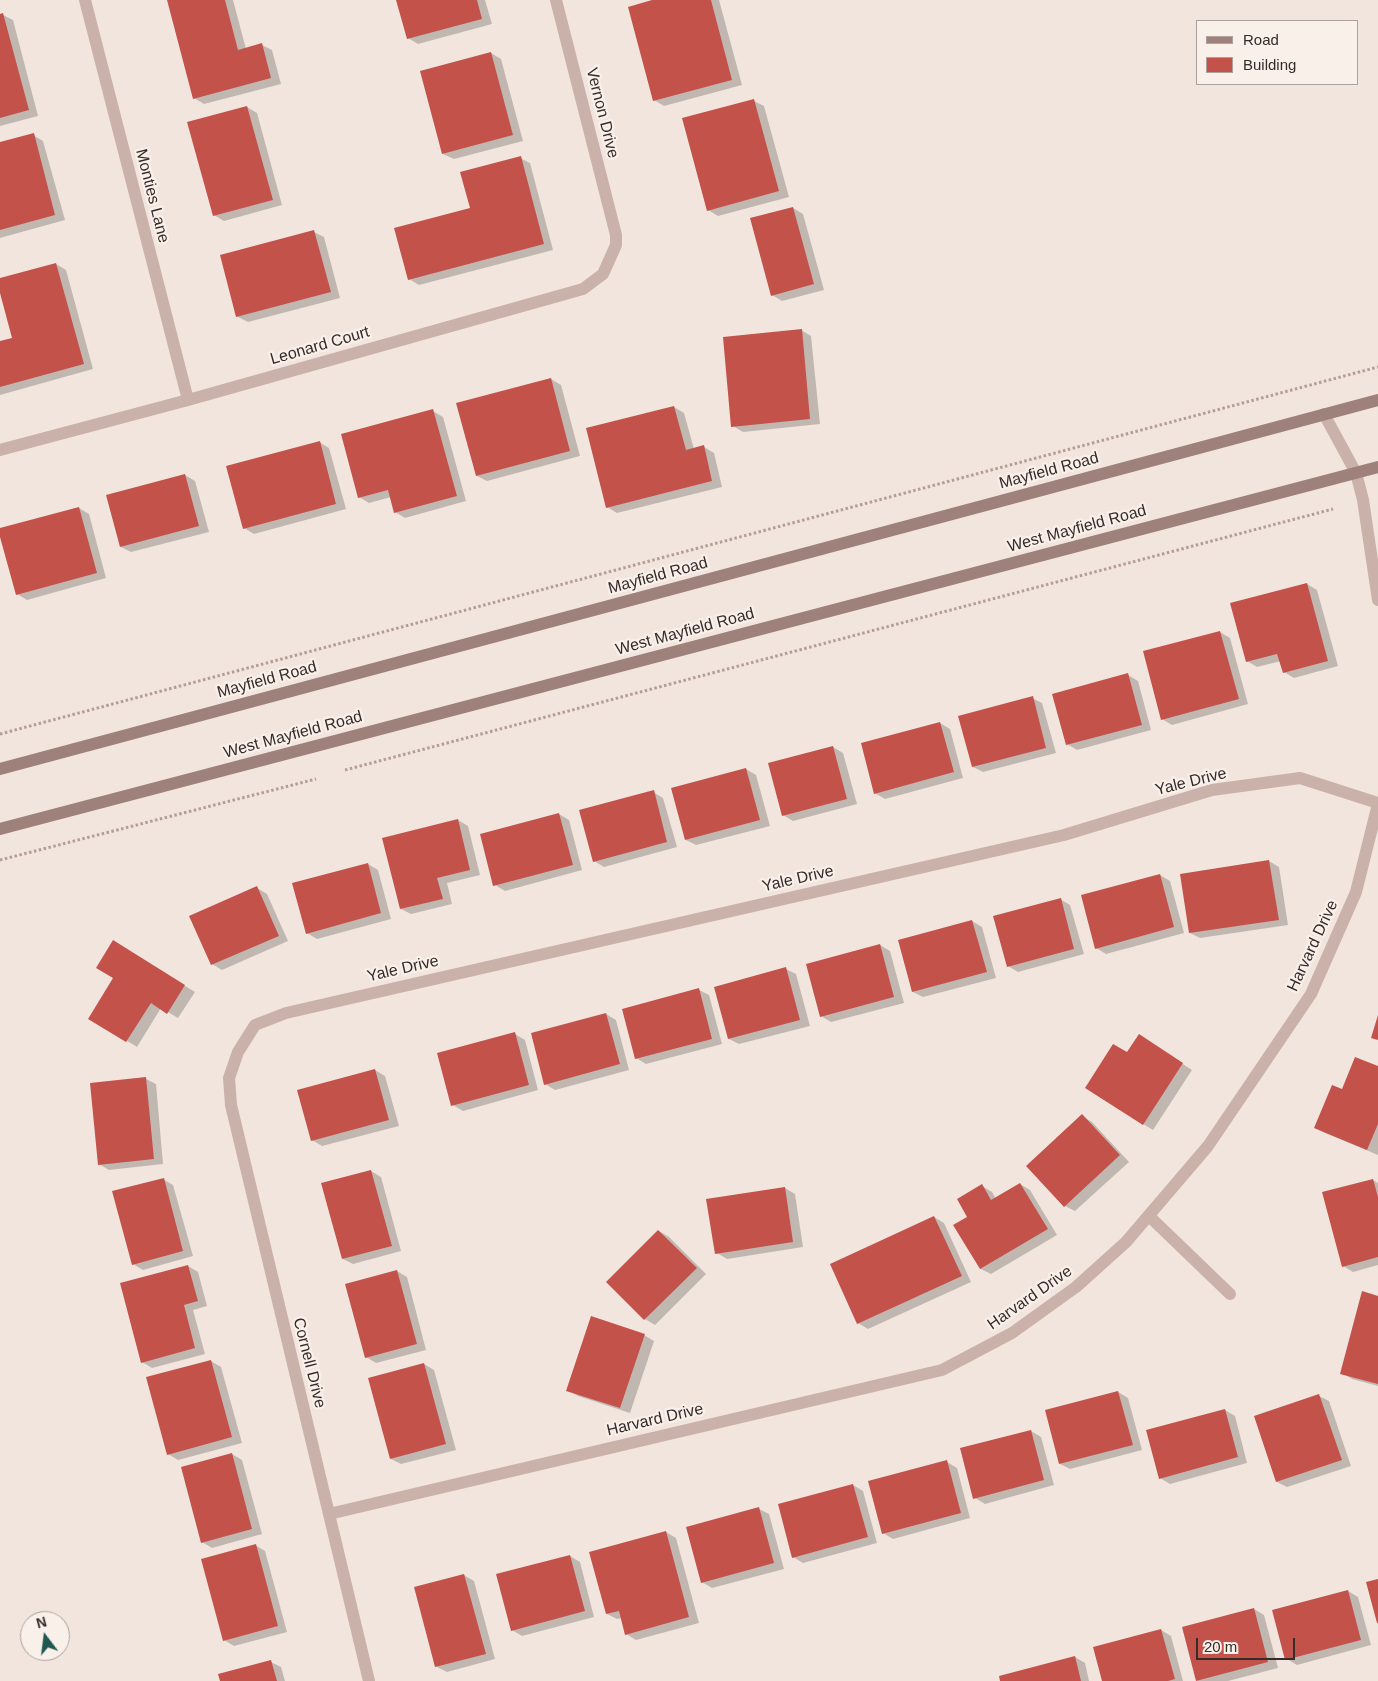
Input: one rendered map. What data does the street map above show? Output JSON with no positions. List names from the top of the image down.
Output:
{
  "streets": {
    "main road": ["Mayfield Road", "West Mayfield Road"],
    "street": [
      "Vernon Drive",
      "Monties Lane",
      "Leonard Court",
      "Yale Drive",
      "Harvard Drive",
      "Cornell Drive"
    ]
  },
  "crossings": [
    ["Vernon Drive", "Leonard Court"],
    ["Monties Lane", "Leonard Court"],
    ["Yale Drive", "Harvard Drive"],
    ["Yale Drive", "Cornell Drive"],
    ["Harvard Drive", "Cornell Drive"]
  ],
  "legend": ["Road", "Building"],
  "scale_bar": "20 m",
  "north": "top"
}
